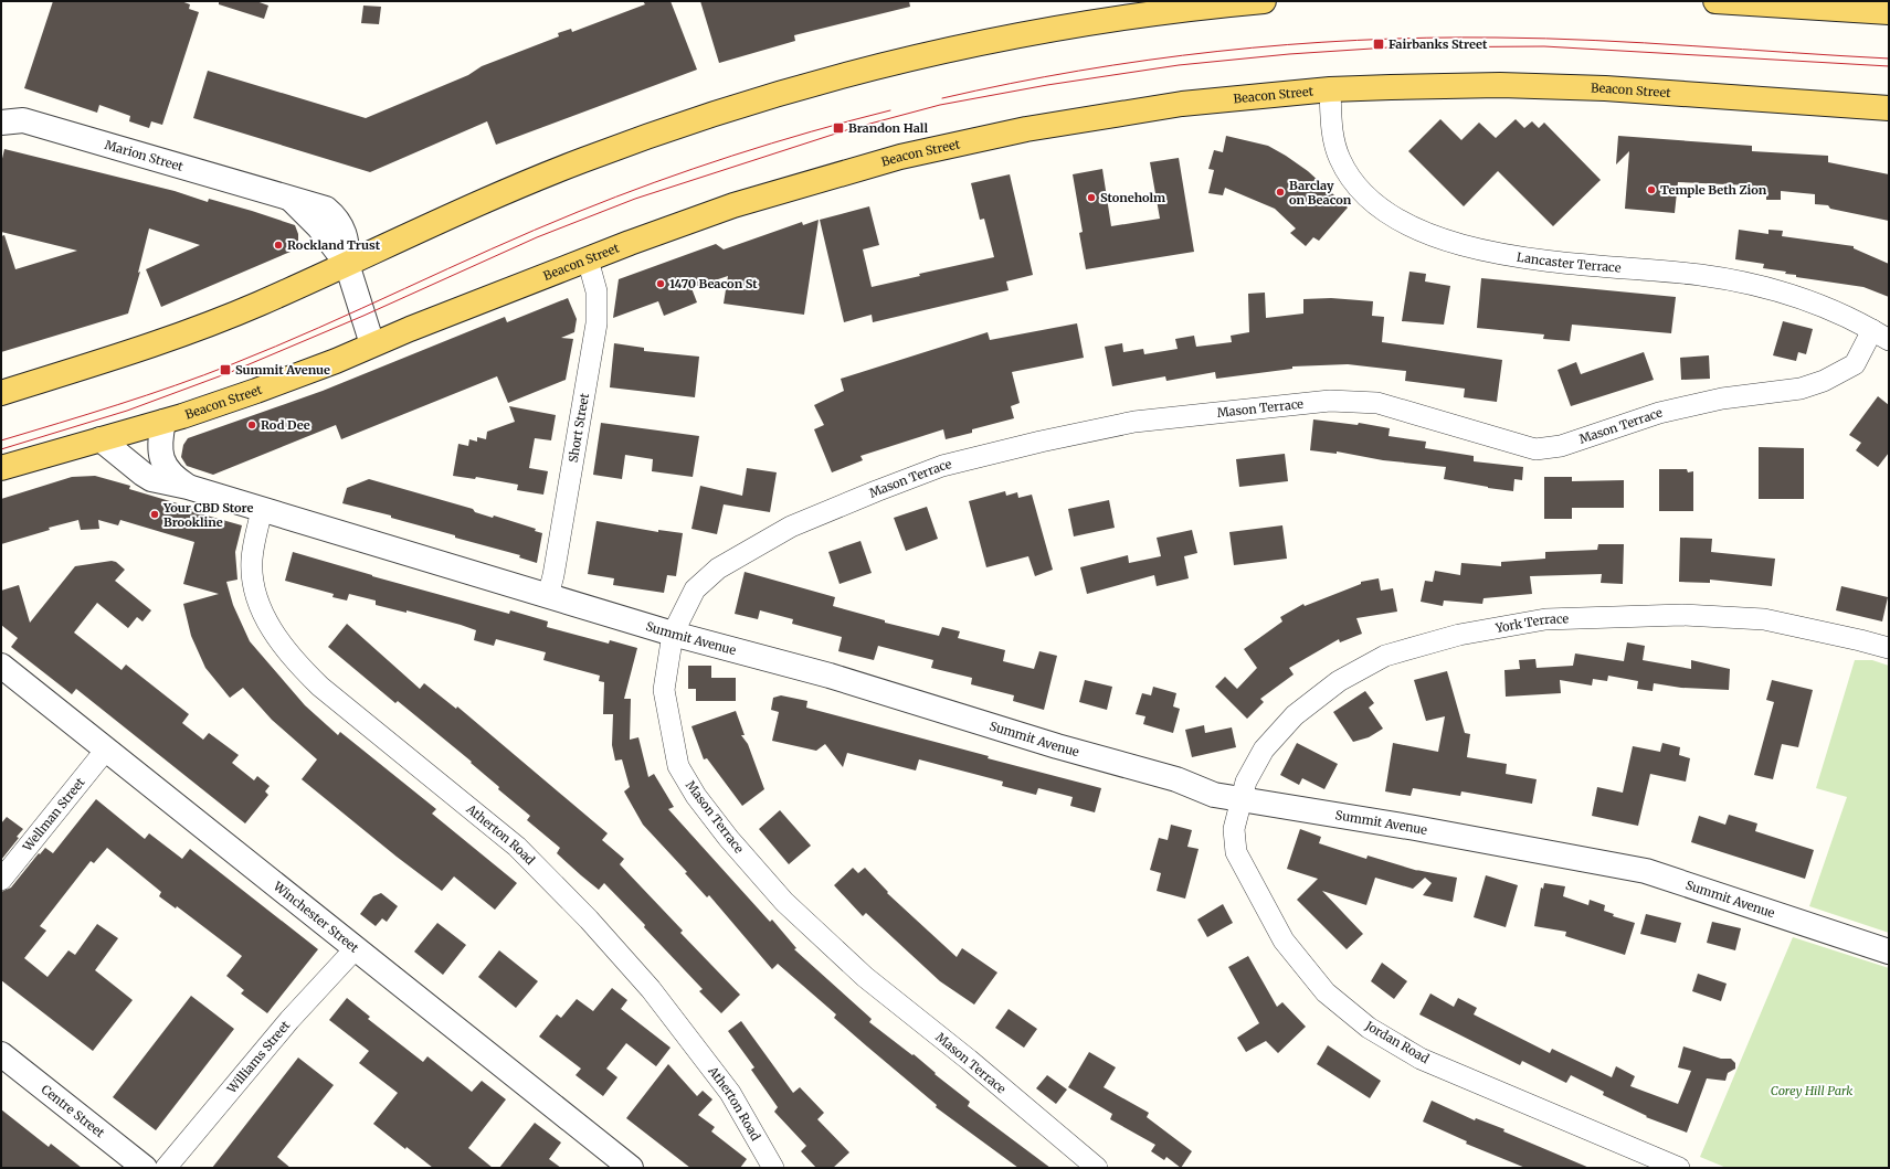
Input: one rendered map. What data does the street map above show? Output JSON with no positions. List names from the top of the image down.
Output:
{
  "streets": {
    "main road": ["Beacon Street"],
    "street": [
      "Marion Street",
      "Lancaster Terrace",
      "Mason Terrace",
      "Short Street",
      "York Terrace",
      "Summit Avenue",
      "Wellman Street",
      "Atherton Road",
      "Winchester Street",
      "Jordan Road",
      "Williams Street",
      "Centre Street"
    ]
  },
  "crossings": [
    ["Beacon Street", "Marion Street"],
    ["Beacon Street", "Lancaster Terrace"],
    ["Beacon Street", "Short Street"],
    ["Beacon Street", "Summit Avenue"],
    ["Lancaster Terrace", "Mason Terrace"],
    ["Mason Terrace", "Summit Avenue"],
    ["Short Street", "Summit Avenue"],
    ["York Terrace", "Summit Avenue"],
    ["York Terrace", "Jordan Road"],
    ["Summit Avenue", "Atherton Road"],
    ["Summit Avenue", "Jordan Road"],
    ["Wellman Street", "Winchester Street"],
    ["Winchester Street", "Williams Street"]
  ],
  "parks": ["Corey Hill Park"],
  "places": {
    "transit": ["Fairbanks Street", "Brandon Hall", "Summit Avenue"],
    "other": [
      "Temple Beth Zion",
      "Barclay on Beacon",
      "Stoneholm",
      "Rockland Trust",
      "1470 Beacon St",
      "Rod Dee",
      "Your CBD Store Brookline"
    ]
  }
}
